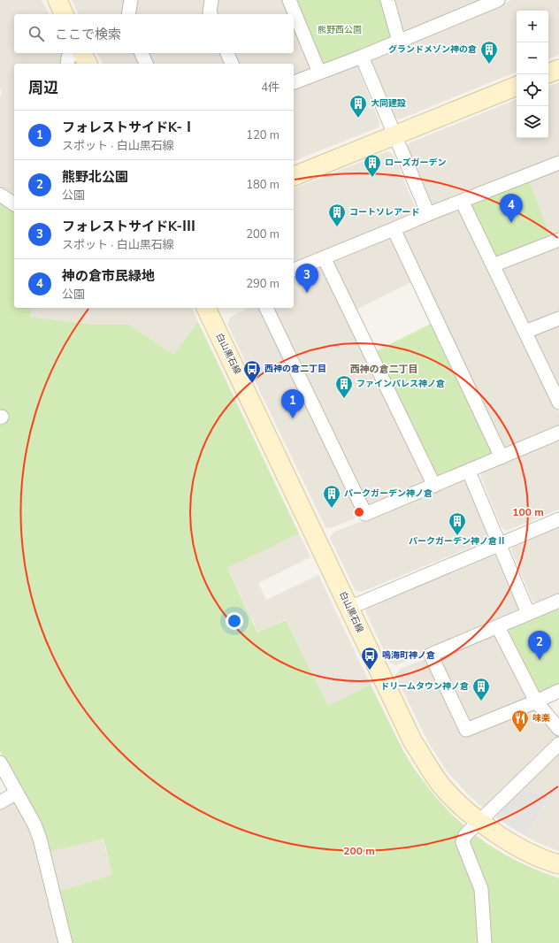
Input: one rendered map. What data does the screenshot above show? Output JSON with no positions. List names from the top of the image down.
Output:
{
  "streets": {
    "street": ["白山黒石線"]
  },
  "districts": ["西神の倉二丁目"],
  "parks": ["熊野西公園"],
  "places": {
    "building": [
      "グランドメゾン神の倉",
      "大同建設",
      "ローズガーデン",
      "コートソレアード",
      "ファインパレス神ノ倉",
      "パークガーデン神ノ倉",
      "パークガーデン神ノ倉Ⅱ",
      "ドリームタウン神ノ倉"
    ],
    "bus stop": ["西神の倉二丁目", "鳴海町神ノ倉"],
    "restaurant": ["味楽"]
  },
  "page": {
    "map_buttons": ["+", "−"],
    "search": "ここで検索",
    "heading": ["周辺", "4件"],
    "list": [
      {
        "mark": "1",
        "name": "フォレストサイドK-Ⅰ",
        "note": "スポット · 白山黒石線",
        "value": "120 m"
      },
      {
        "mark": "2",
        "name": "熊野北公園",
        "note": "公園",
        "value": "180 m"
      },
      {
        "mark": "3",
        "name": "フォレストサイドK-Ⅲ",
        "note": "スポット · 白山黒石線",
        "value": "200 m"
      },
      {
        "mark": "4",
        "name": "神の倉市民緑地",
        "note": "公園",
        "value": "290 m"
      }
    ],
    "pins": [
      "4",
      "3",
      "1",
      "2"
    ]
  },
  "rings": ["100 m", "200 m"]
}
